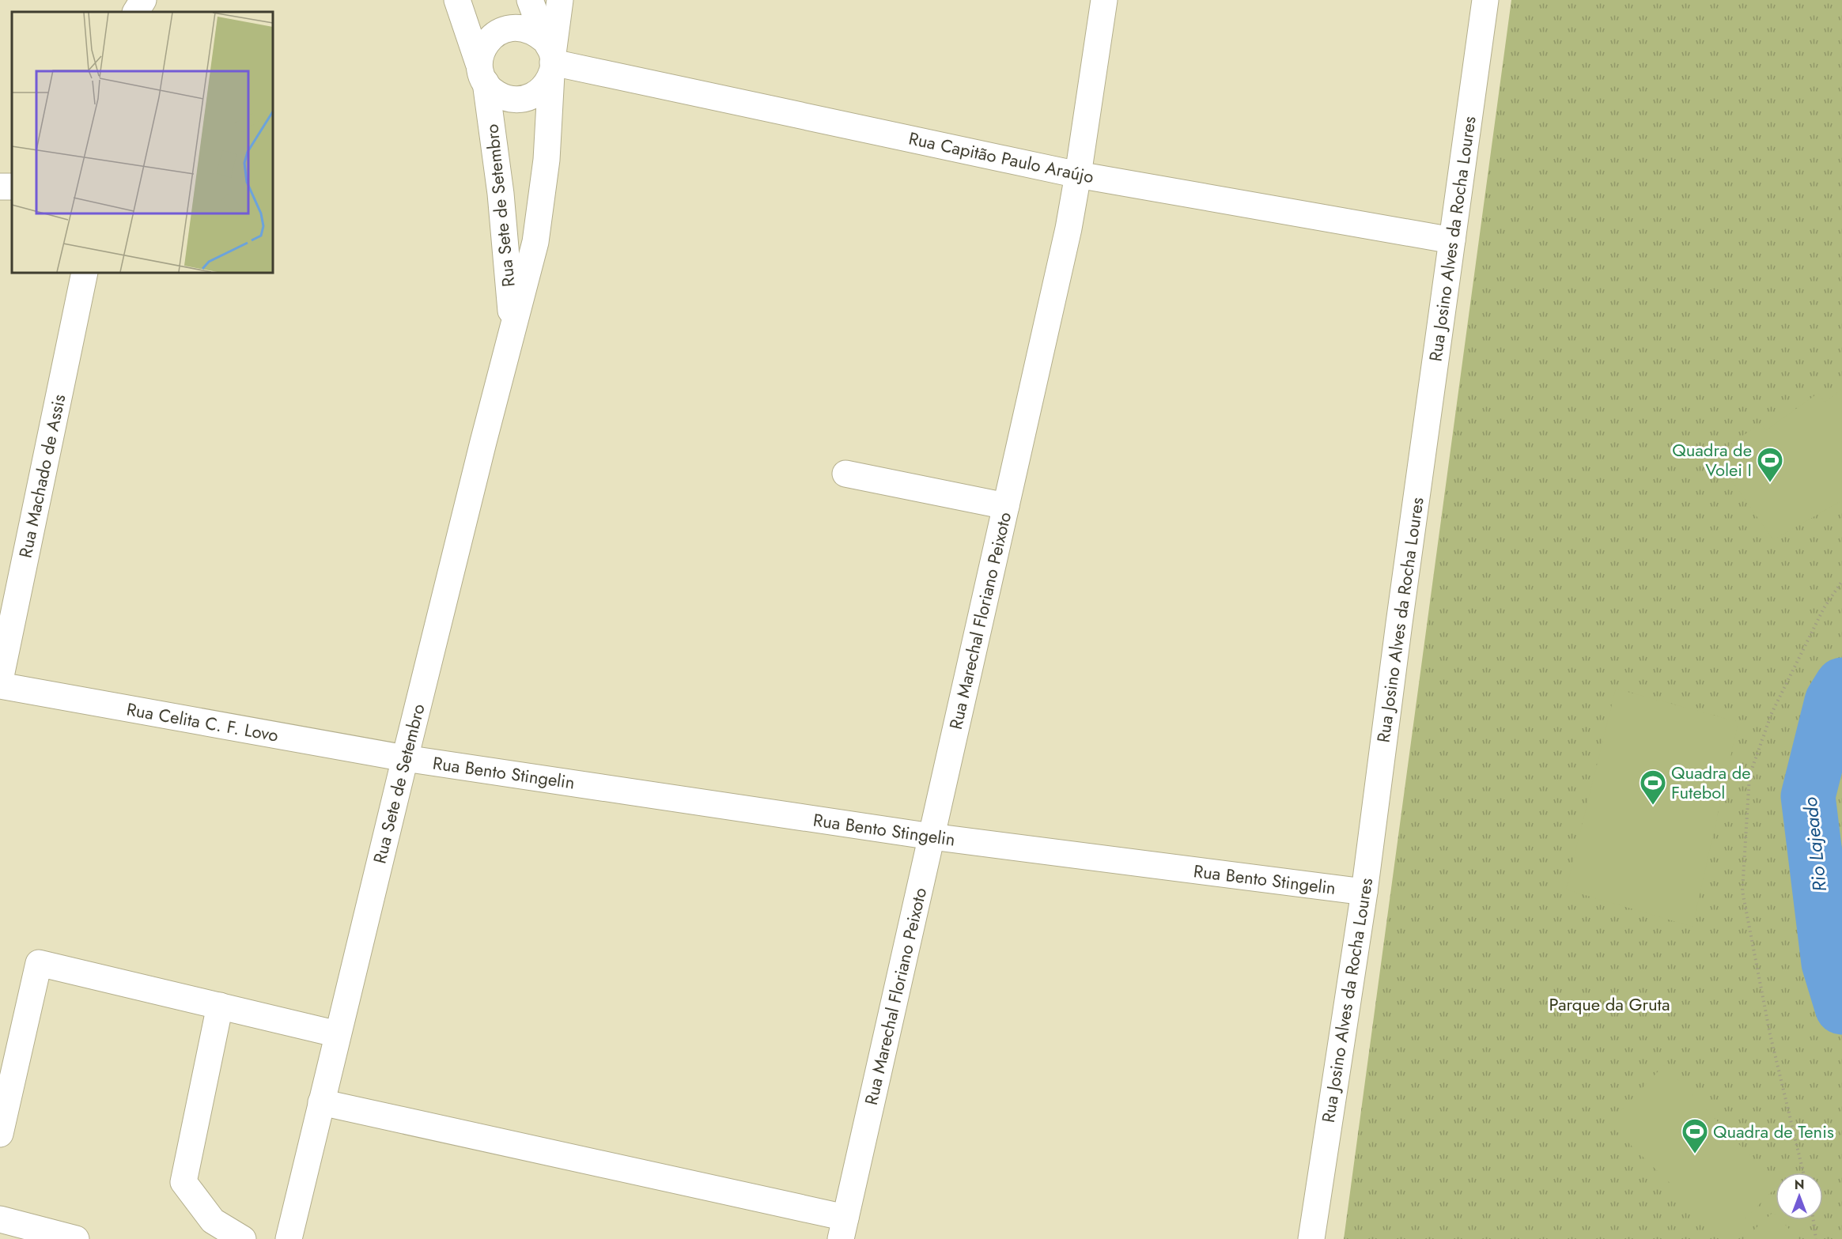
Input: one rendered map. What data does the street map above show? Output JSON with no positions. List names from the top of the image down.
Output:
{
  "streets": {
    "street": [
      "Rua Capitão Paulo Araújo",
      "Rua Sete de Setembro",
      "Rua Josino Alves da Rocha Loures",
      "Rua Machado de Assis",
      "Rua Marechal Floriano Peixoto",
      "Rua Celita C. F. Lovo",
      "Rua Bento Stingelin"
    ]
  },
  "crossings": [
    ["Rua Capitão Paulo Araújo", "Rua Sete de Setembro"],
    ["Rua Capitão Paulo Araújo", "Rua Josino Alves da Rocha Loures"],
    ["Rua Capitão Paulo Araújo", "Rua Marechal Floriano Peixoto"],
    ["Rua Sete de Setembro", "Rua Celita C. F. Lovo"],
    ["Rua Sete de Setembro", "Rua Bento Stingelin"],
    ["Rua Josino Alves da Rocha Loures", "Rua Bento Stingelin"],
    ["Rua Marechal Floriano Peixoto", "Rua Bento Stingelin"],
    ["Rua Celita C. F. Lovo", "Rua Bento Stingelin"]
  ],
  "water": ["Rio Lajeado"],
  "parks": ["Parque da Gruta"],
  "places": {
    "sports": ["Quadra de Volei I", "Quadra de Futebol", "Quadra de Tenis"]
  },
  "north": "top"
}
